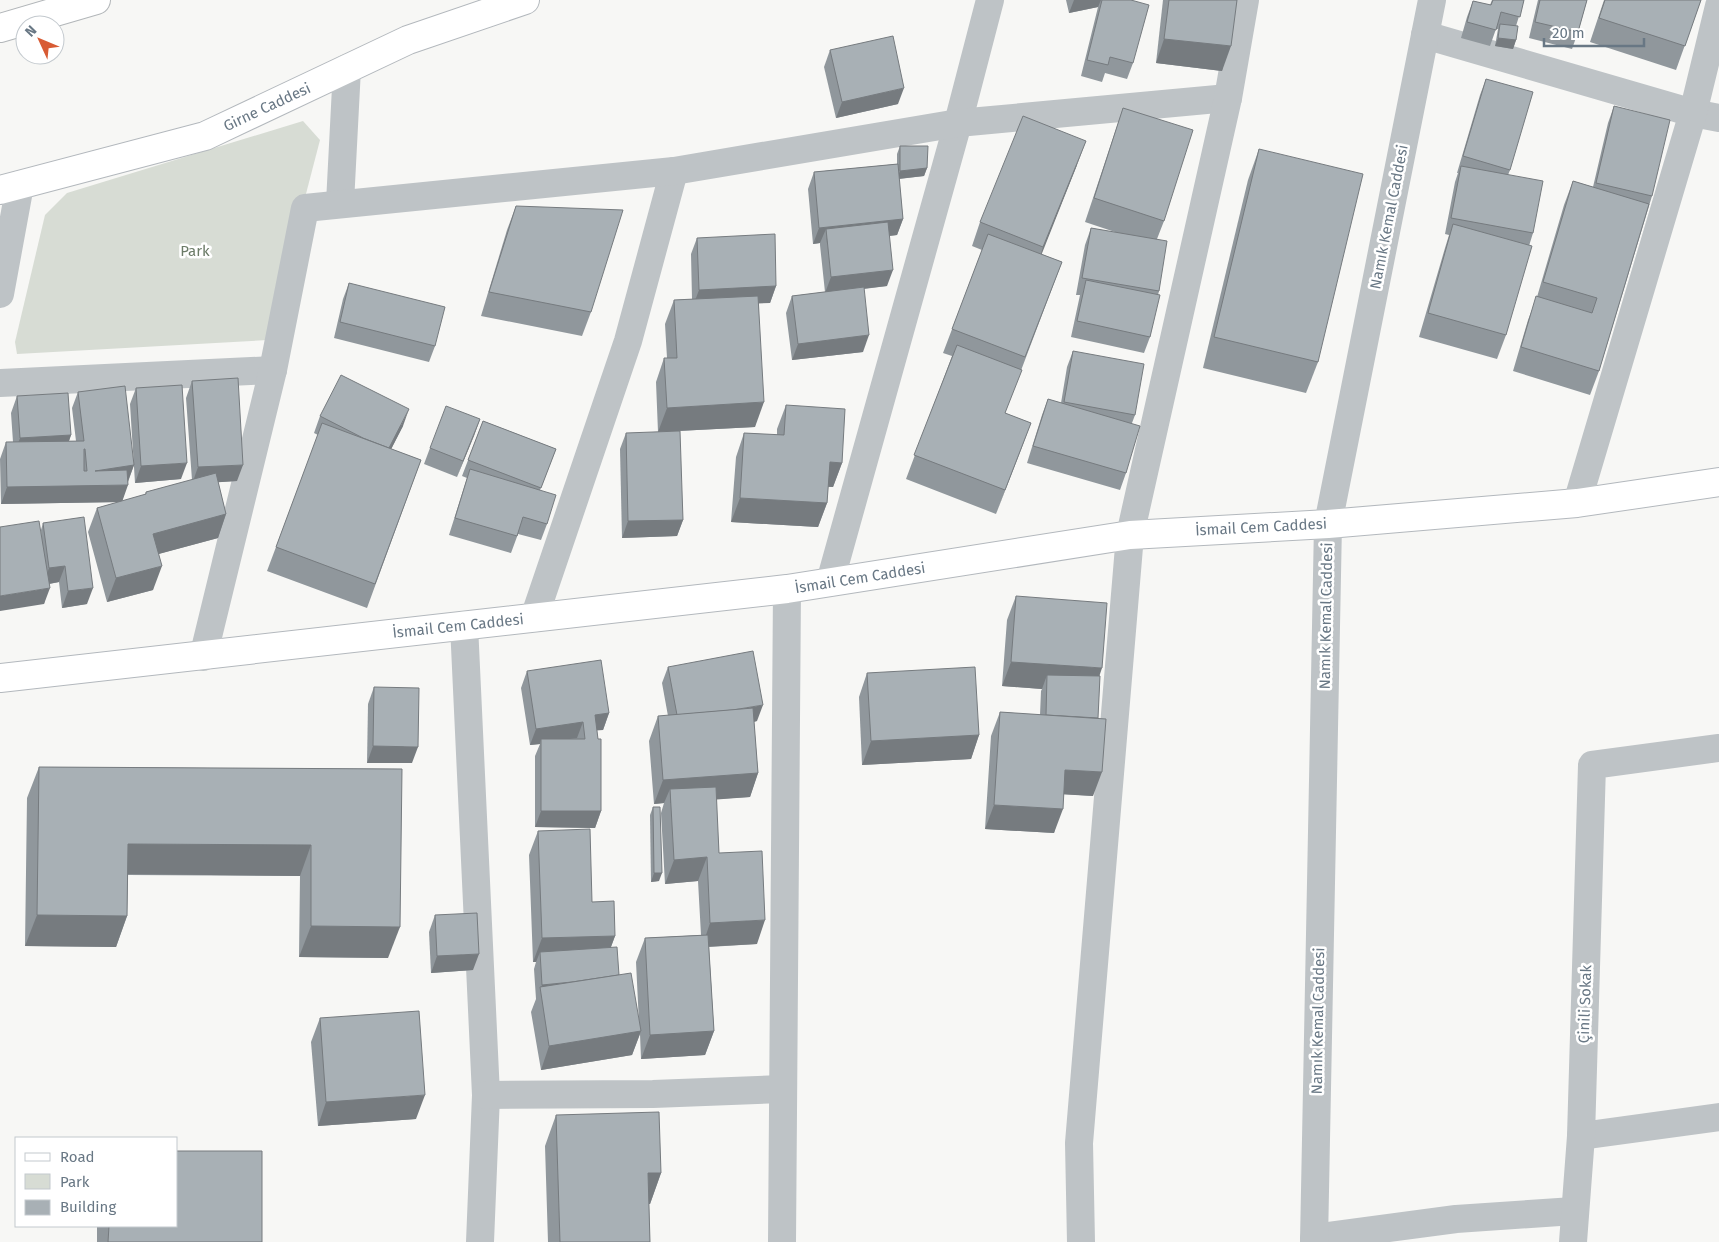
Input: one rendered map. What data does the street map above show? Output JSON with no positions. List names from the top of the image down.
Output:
{
  "streets": {
    "main road": ["Girne Caddesi", "İsmail Cem Caddesi"],
    "street": ["Namık Kemal Caddesi", "Çinili Sokak"]
  },
  "crossings": [
    ["Namık Kemal Caddesi", "İsmail Cem Caddesi"]
  ],
  "parks": ["Park"],
  "legend": ["Road", "Park", "Building"],
  "scale_bar": "20 m",
  "north": "top left"
}
